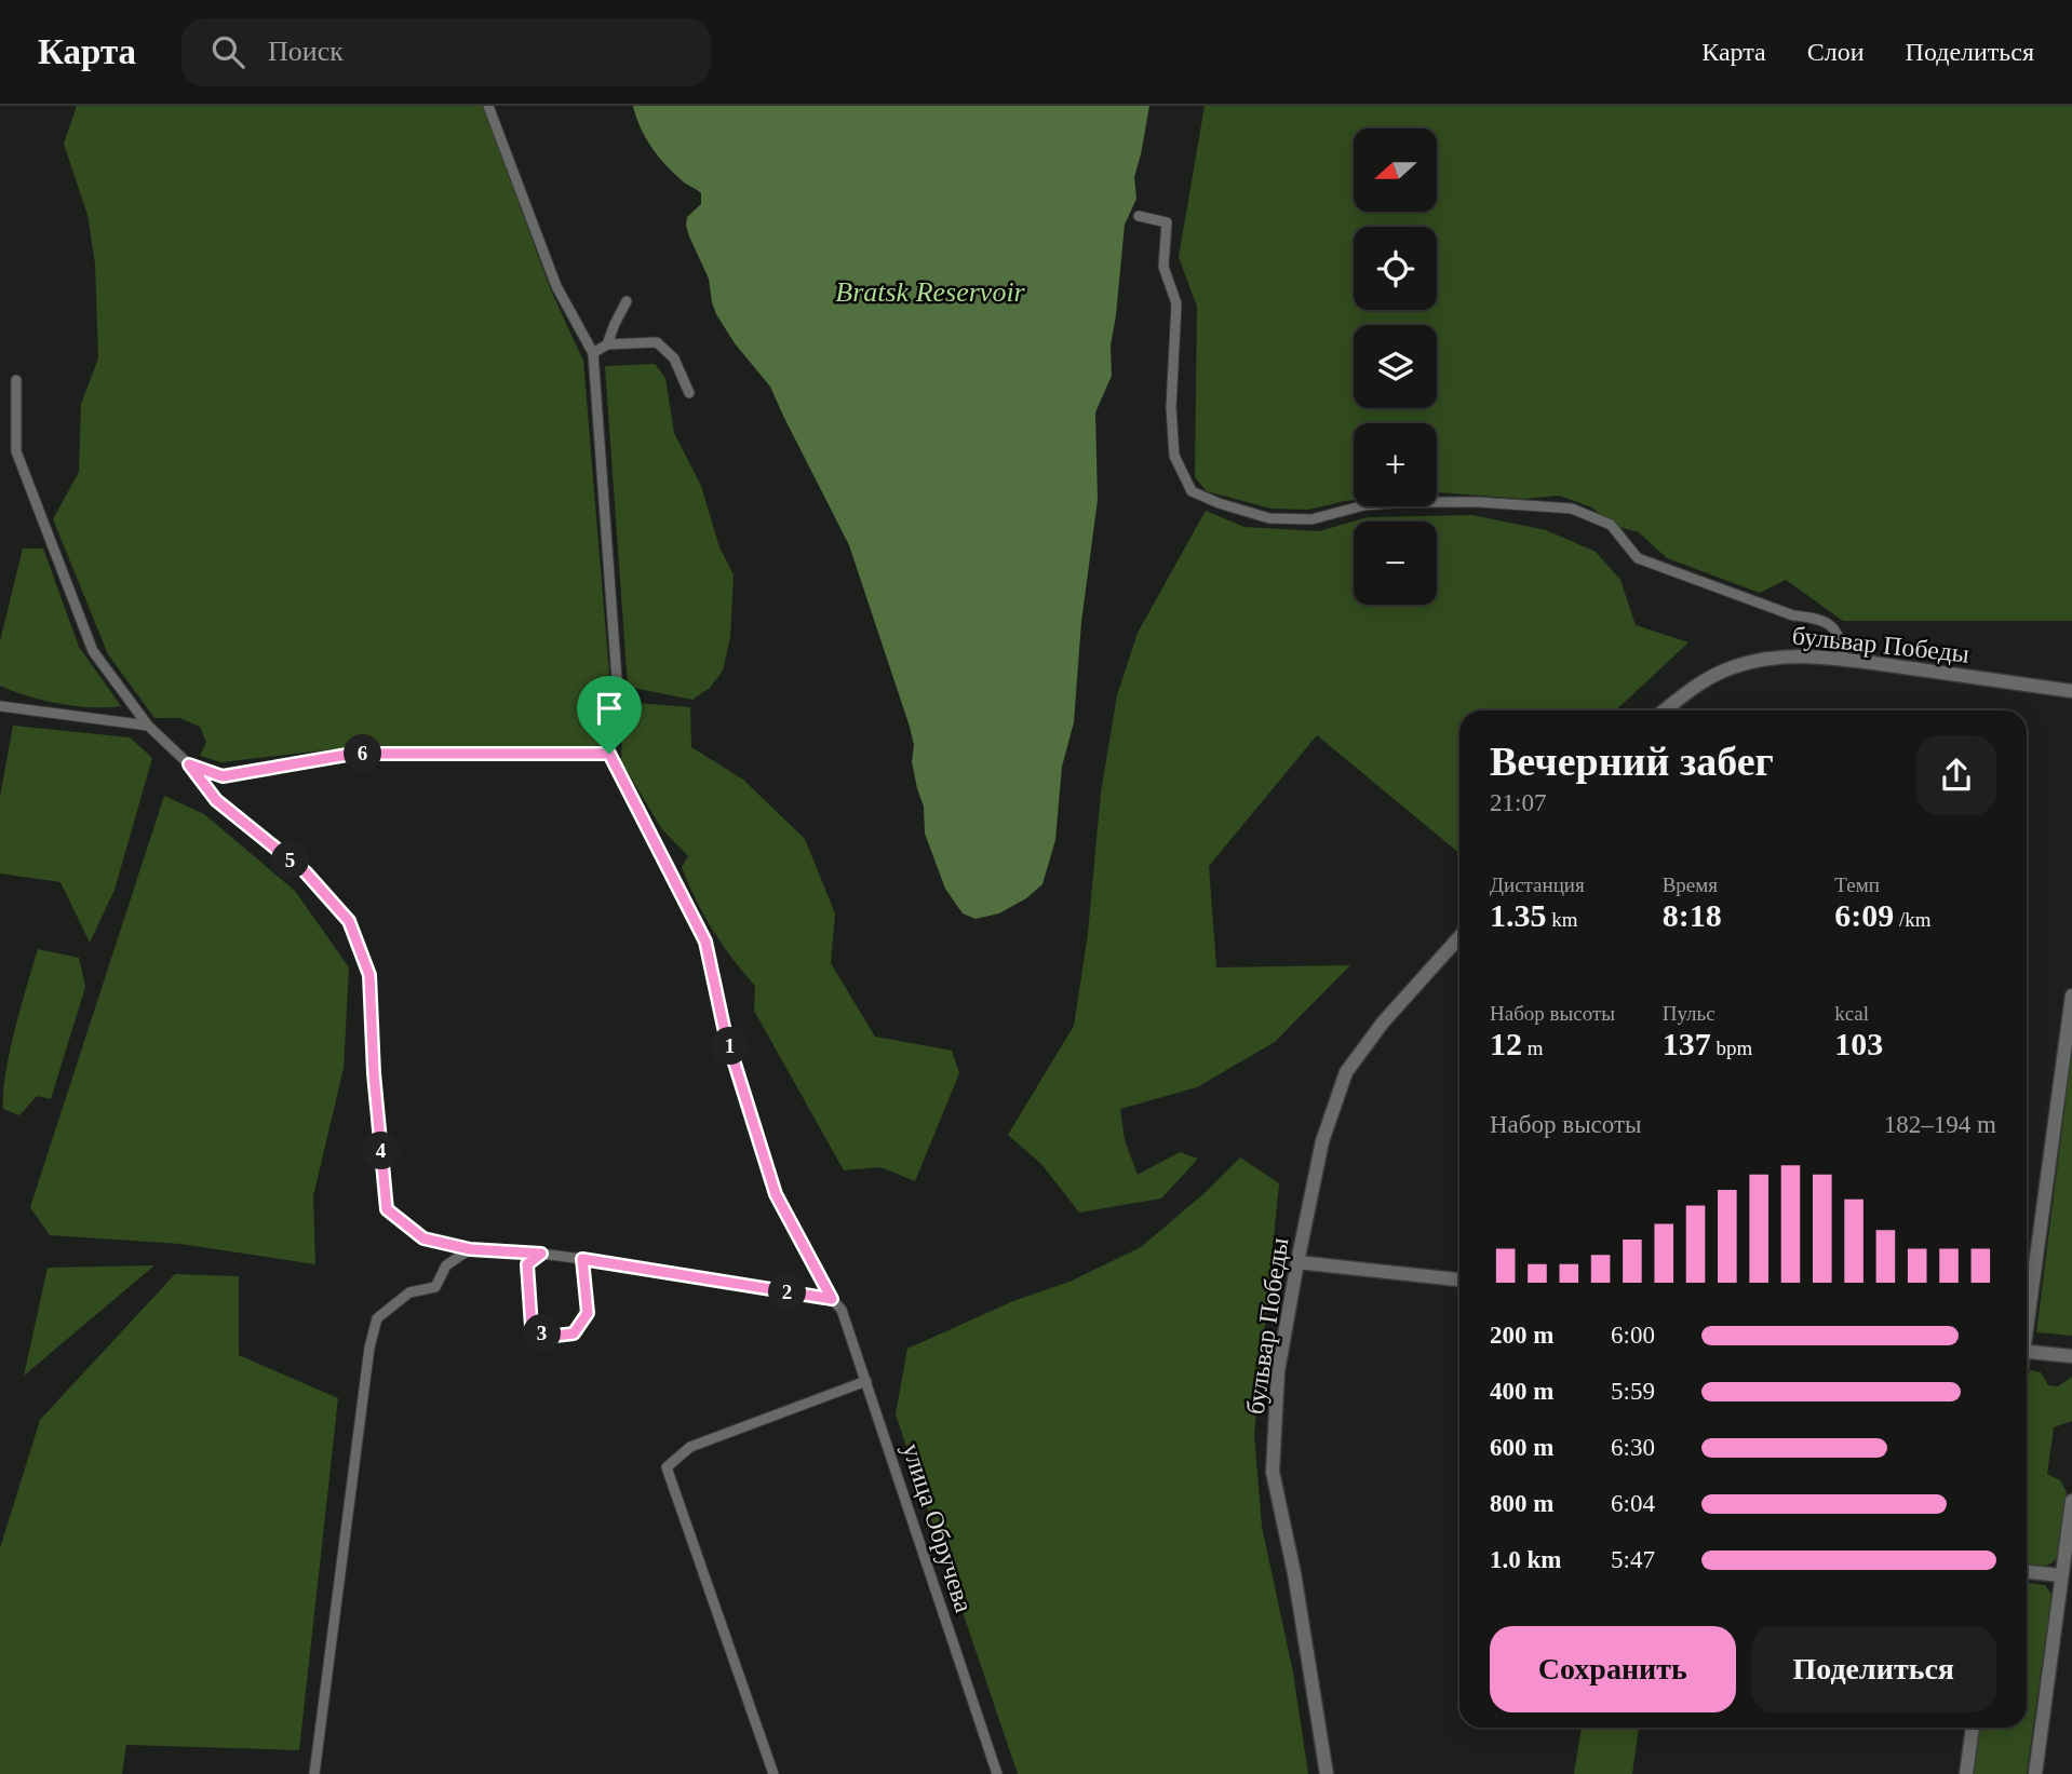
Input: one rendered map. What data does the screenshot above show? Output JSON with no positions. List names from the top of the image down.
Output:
{
  "streets": {
    "street": ["бульвар Победы", "улица Обручева"]
  },
  "water": ["Bratsk Reservoir"],
  "north": "left",
  "page": {
    "header": "Карта",
    "search": "Поиск",
    "nav": ["Карта", "Слои", "Поделиться"],
    "map_buttons": ["+", "−"],
    "heading": ["Вечерний забег", "21:07"],
    "pins": [
      "6",
      "5",
      "1",
      "4",
      "2",
      "3"
    ],
    "stats": [
      ["Дистанция", "1.35 km"],
      ["Время", "8:18"],
      ["Темп", "6:09 /km"],
      ["Набор высоты", "12 m"],
      ["Пульс", "137 bpm"],
      ["kcal", "103"]
    ],
    "chart": ["Набор высоты", "182–194 m"],
    "list": [
      {
        "name": "200 m",
        "note": "6:00"
      },
      {
        "name": "400 m",
        "note": "5:59"
      },
      {
        "name": "600 m",
        "note": "6:30"
      },
      {
        "name": "800 m",
        "note": "6:04"
      },
      {
        "name": "1.0 km",
        "note": "5:47"
      }
    ],
    "buttons": ["Сохранить", "Поделиться"]
  }
}
